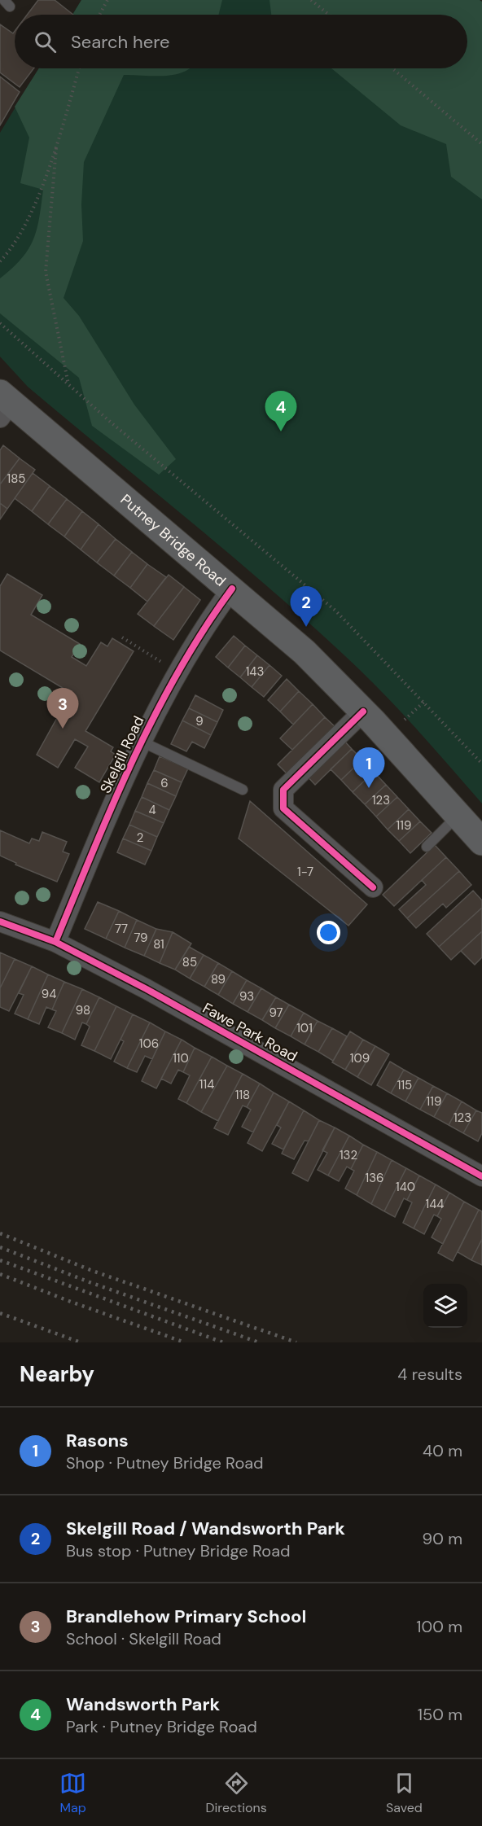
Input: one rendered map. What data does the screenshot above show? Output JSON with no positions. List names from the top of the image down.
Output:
{
  "streets": {
    "main road": ["Putney Bridge Road"],
    "street": ["Skelgill Road", "Fawe Park Road"]
  },
  "crossings": [
    ["Putney Bridge Road", "Skelgill Road"],
    ["Skelgill Road", "Fawe Park Road"]
  ],
  "house_numbers": [
    "185",
    "143",
    "9",
    "6",
    "123",
    "4",
    "119",
    "2",
    "1-7",
    "77",
    "79",
    "81",
    "85",
    "89",
    "94",
    "93",
    "98",
    "97",
    "101",
    "106",
    "110",
    "109",
    "114",
    "115",
    "118",
    "119",
    "123",
    "132",
    "136",
    "140",
    "144"
  ],
  "page": {
    "search": "Search here",
    "pins": [
      "4",
      "2",
      "3",
      "1"
    ],
    "heading": ["Nearby", "4 results"],
    "list": [
      {
        "mark": "1",
        "name": "Rasons",
        "note": "Shop · Putney Bridge Road",
        "value": "40 m"
      },
      {
        "mark": "2",
        "name": "Skelgill Road / Wandsworth Park",
        "note": "Bus stop · Putney Bridge Road",
        "value": "90 m"
      },
      {
        "mark": "3",
        "name": "Brandlehow Primary School",
        "note": "School · Skelgill Road",
        "value": "100 m"
      },
      {
        "mark": "4",
        "name": "Wandsworth Park",
        "note": "Park · Putney Bridge Road",
        "value": "150 m"
      }
    ],
    "nav": ["Map", "Directions", "Saved"]
  }
}
